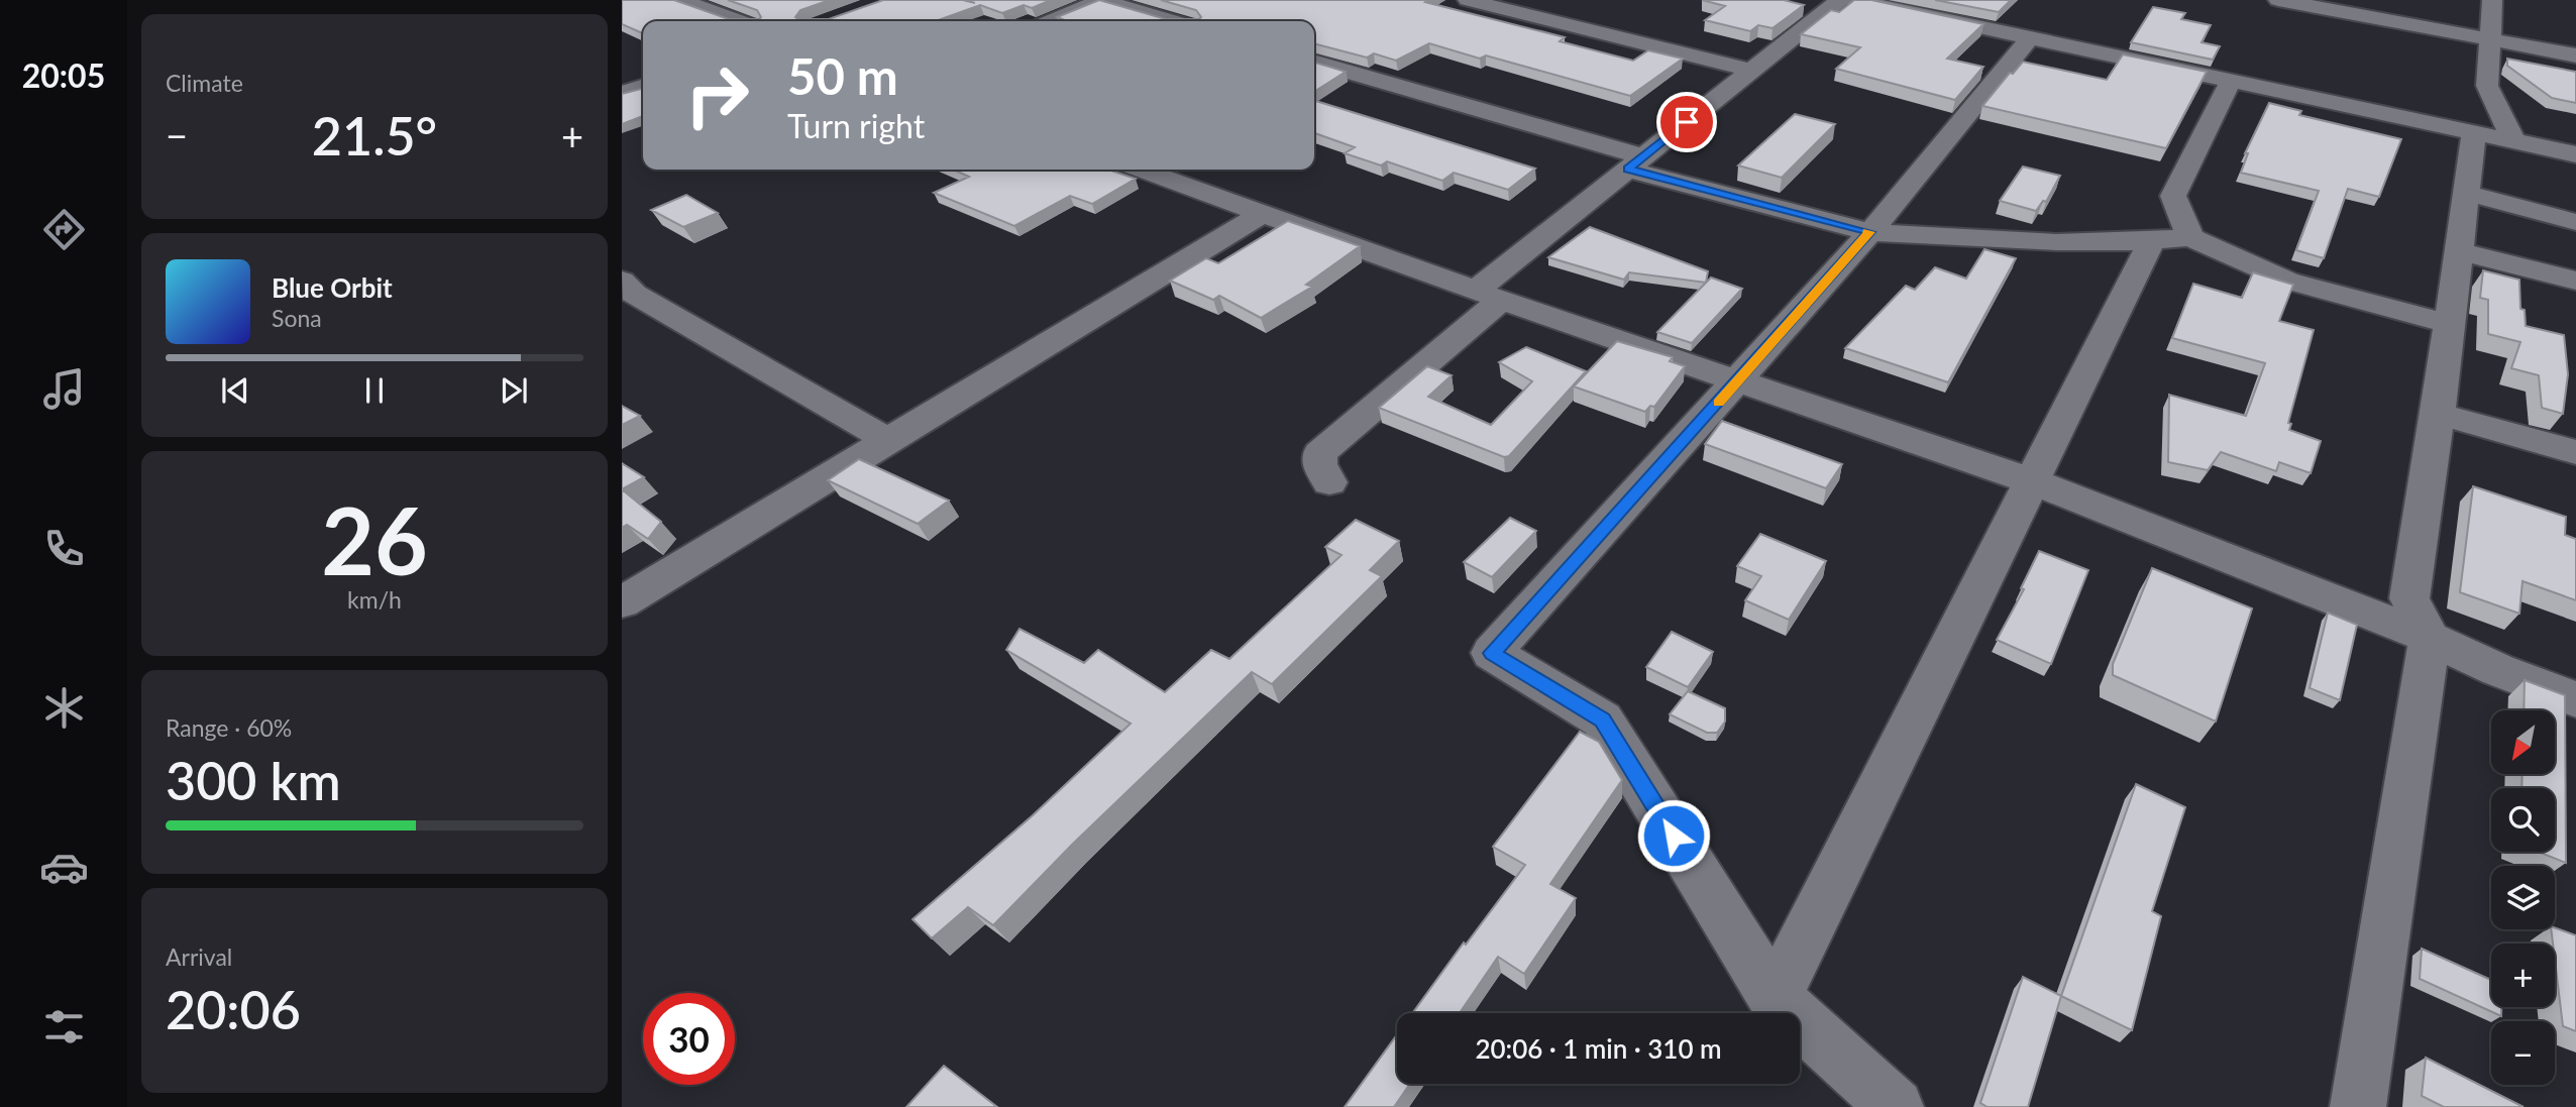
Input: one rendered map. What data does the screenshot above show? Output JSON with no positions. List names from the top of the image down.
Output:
{
  "north": "bottom left",
  "page": {
    "tabs": "20:05",
    "tile": [
      "Climate",
      ["26", "km/h"],
      ["Range · 60%", "300 km"],
      ["Arrival", "20:06"]
    ],
    "turn": ["50 m", "Turn right"],
    "heat": ["−", "21.5°", "+"],
    "song": ["Blue Orbit", "Sona"],
    "map_buttons": ["+", "−"],
    "limit": "30",
    "trip": "20:06 · 1 min · 310 m"
  }
}
